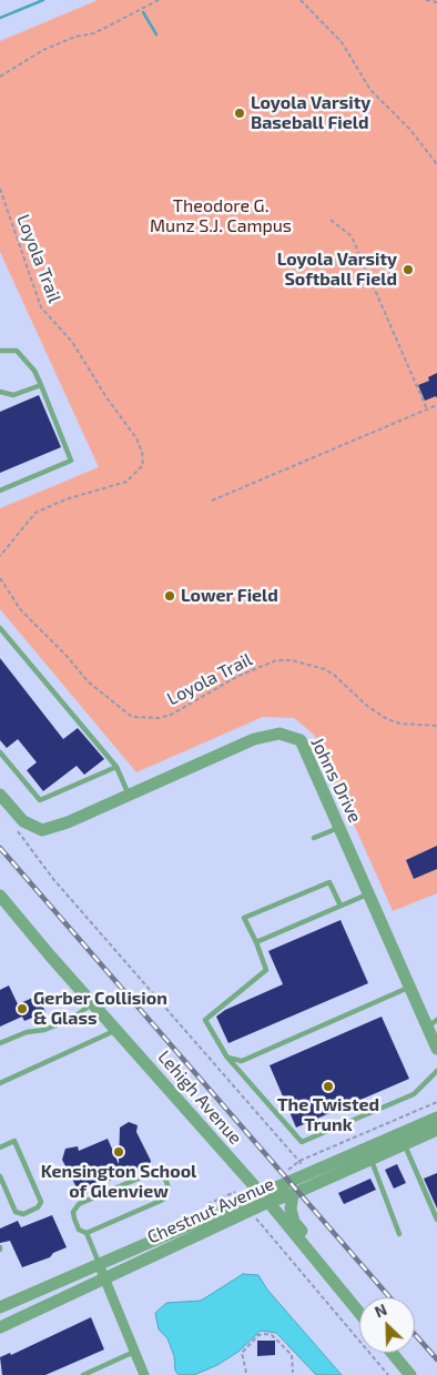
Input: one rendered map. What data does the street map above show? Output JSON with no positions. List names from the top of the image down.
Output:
{
  "streets": {
    "street": ["Johns Drive", "Lehigh Avenue", "Chestnut Avenue"],
    "path": ["Loyola Trail"]
  },
  "crossings": [
    ["Lehigh Avenue", "Chestnut Avenue"]
  ],
  "parks": ["Theodore G. Munz S.J. Campus"],
  "places": [
    "Loyola Varsity Baseball Field",
    "Loyola Varsity Softball Field",
    "Lower Field",
    "Gerber Collision & Glass",
    "The Twisted Trunk",
    "Kensington School of Glenview"
  ],
  "north": "top left"
}
